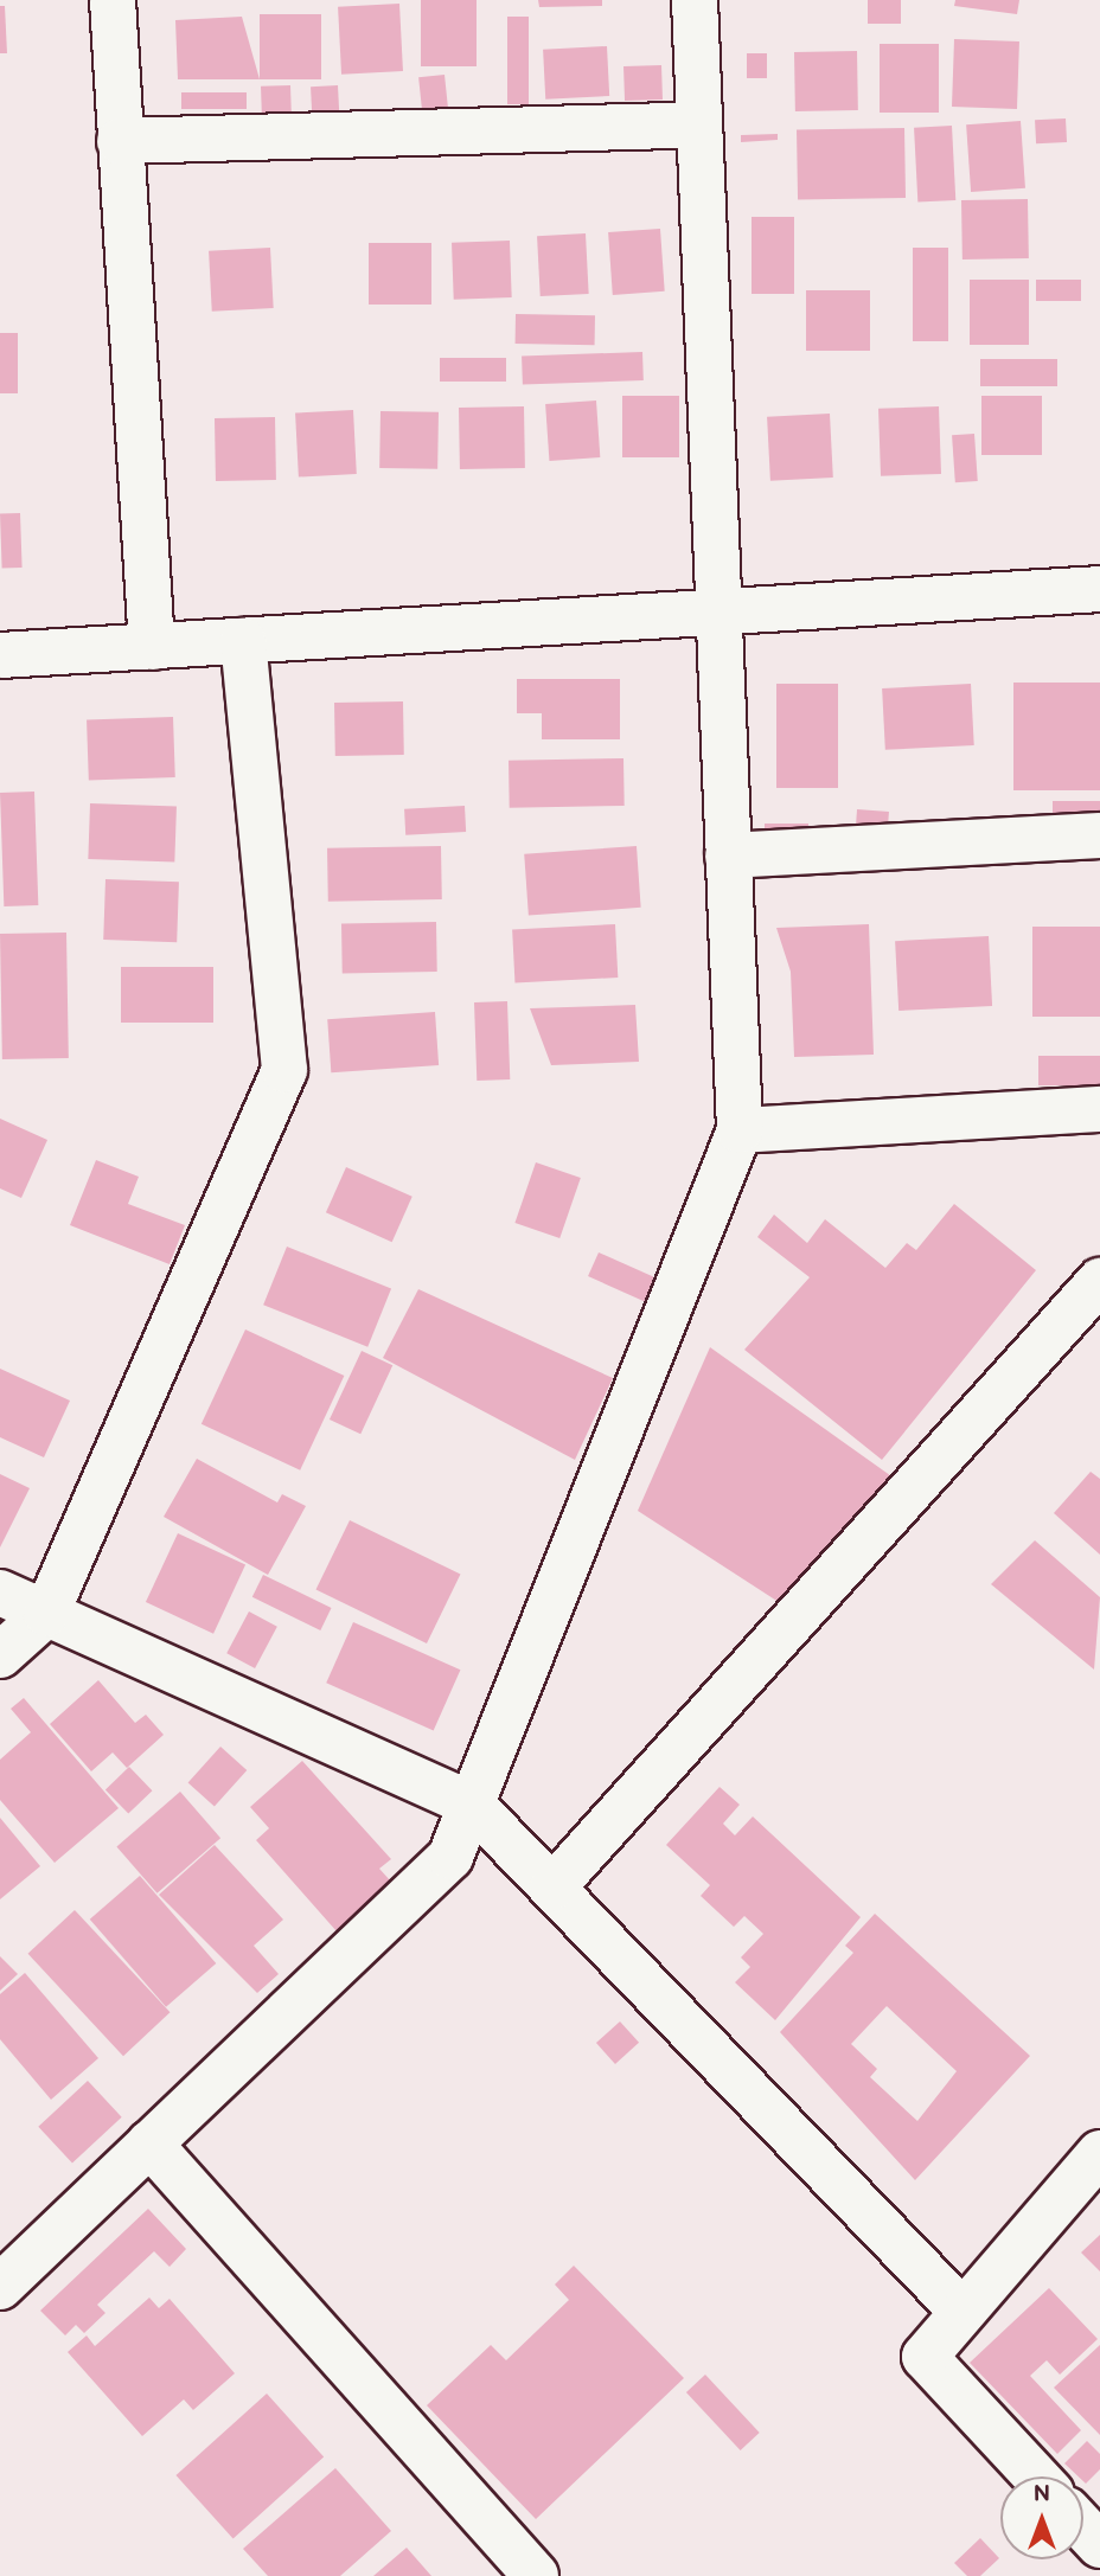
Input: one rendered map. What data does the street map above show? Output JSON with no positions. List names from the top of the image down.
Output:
{
  "north": "top"
}
